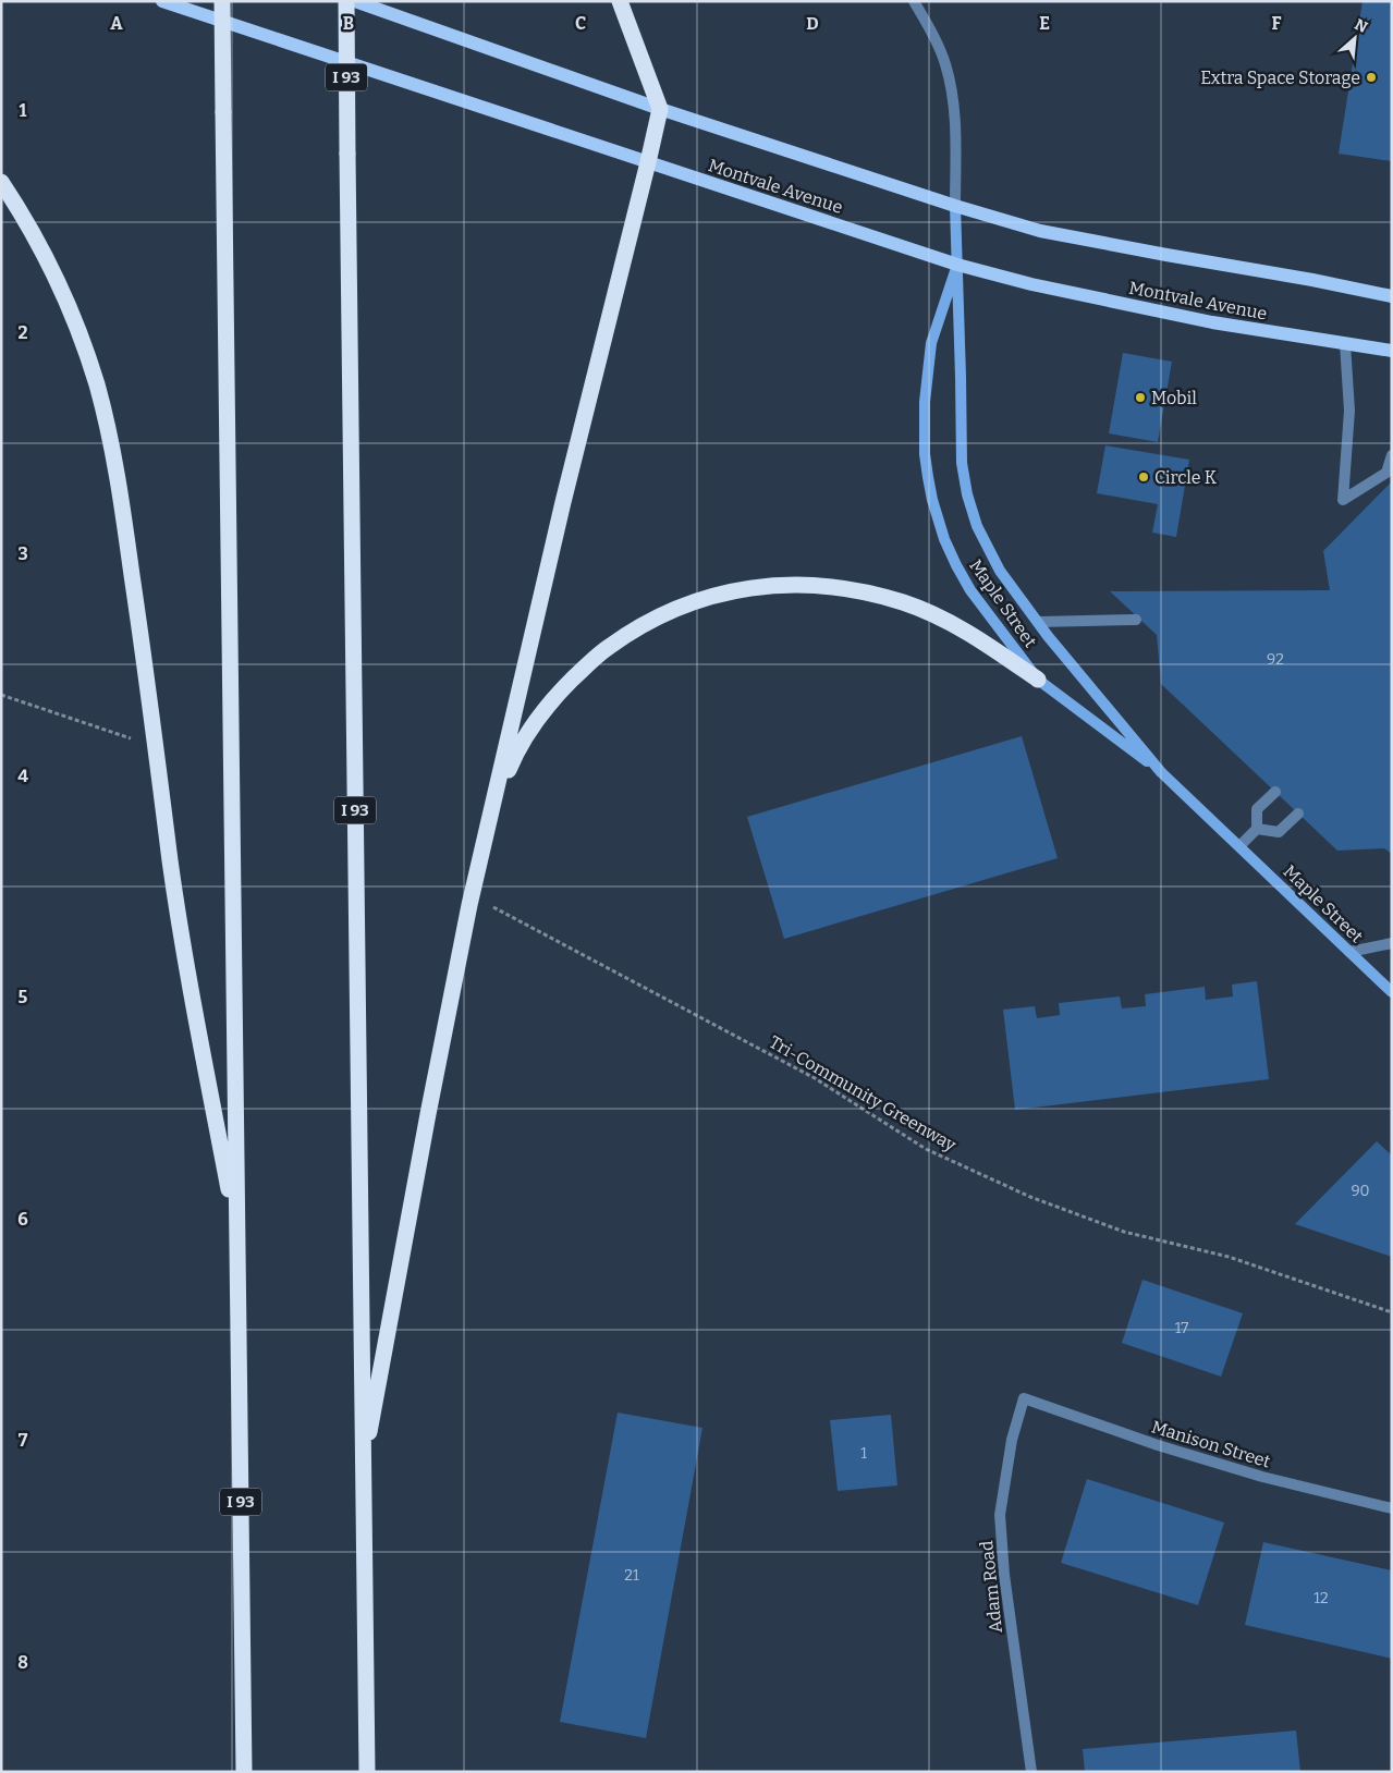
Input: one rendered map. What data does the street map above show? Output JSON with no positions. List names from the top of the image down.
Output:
{
  "streets": {
    "highway": ["I 93"],
    "main road": ["Montvale Avenue"],
    "street": ["Maple Street", "Manison Street", "Adam Road"],
    "path": ["Tri-Community Greenway"]
  },
  "crossings": [
    ["Montvale Avenue", "Maple Street"],
    ["Manison Street", "Adam Road"]
  ],
  "places": ["Extra Space Storage", "Mobil", "Circle K"],
  "house_numbers": [
    "92",
    "90",
    "17",
    "1",
    "21",
    "12"
  ],
  "north": "top right",
  "grid": {
    "columns": [
      "A",
      "B",
      "C",
      "D",
      "E",
      "F"
    ],
    "rows": [
      "1",
      "2",
      "3",
      "4",
      "5",
      "6",
      "7",
      "8"
    ]
  }
}
